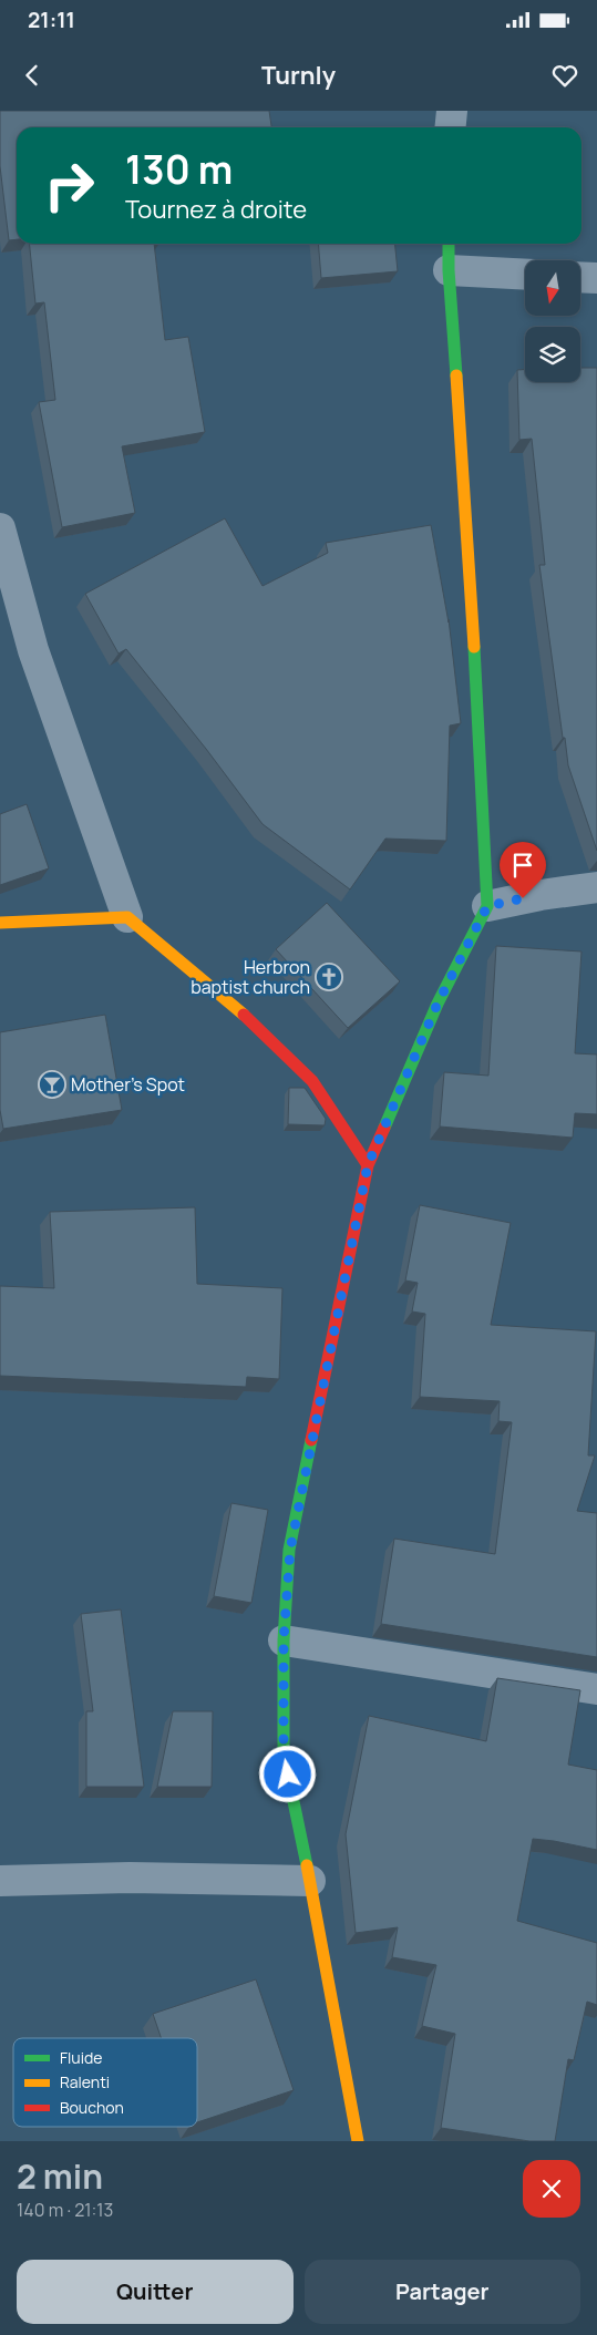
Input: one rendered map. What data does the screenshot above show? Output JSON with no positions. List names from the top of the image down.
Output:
{
  "places": {
    "church": ["Herbron baptist church"],
    "bar": ["Mother's Spot"]
  },
  "legend": ["Fluide", "Ralenti", "Bouchon"],
  "north": "bottom",
  "page": {
    "status": "21:11",
    "header": "Turnly",
    "turn": ["130 m", "Tournez à droite"],
    "heading": ["2 min", "140 m · 21:13"],
    "buttons": ["Quitter", "Partager"]
  }
}
